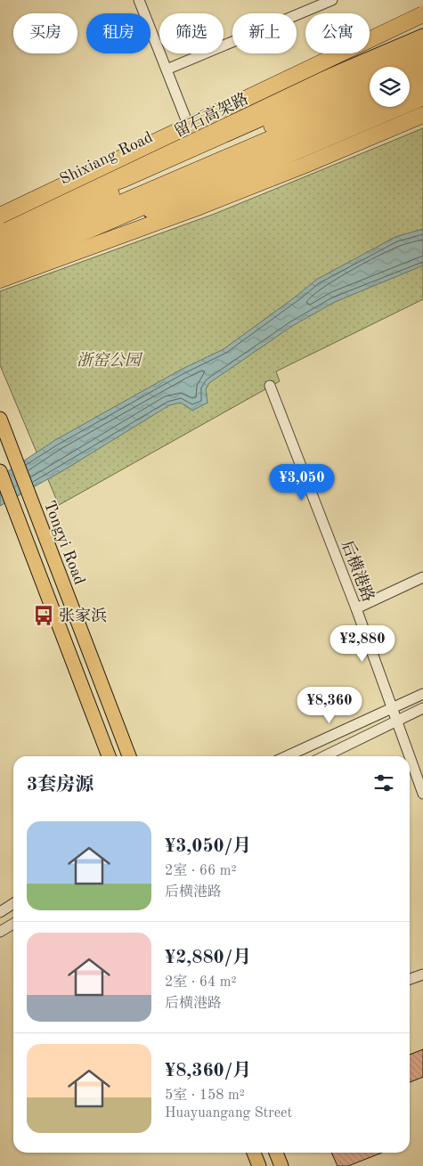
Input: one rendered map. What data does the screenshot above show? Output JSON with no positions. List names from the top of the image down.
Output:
{
  "streets": {
    "highway": ["留石高架路"],
    "main road": ["Shixiang Road", "Tongyi Road"],
    "street": ["后横港路"]
  },
  "parks": ["浙窑公园"],
  "places": {
    "bus stop": ["张家浜"]
  },
  "page": {
    "chip": [
      "买房",
      "租房",
      "筛选",
      "新上",
      "公寓"
    ],
    "price": ["¥3,050", "¥2,880", "¥8,360"],
    "heading": "3套房源",
    "list": [
      {
        "name": "¥3,050/月",
        "note": "2室 · 66 m² · 后横港路"
      },
      {
        "name": "¥2,880/月",
        "note": "2室 · 64 m² · 后横港路"
      },
      {
        "name": "¥8,360/月",
        "note": "5室 · 158 m² · Huayuangang Street"
      }
    ]
  }
}
